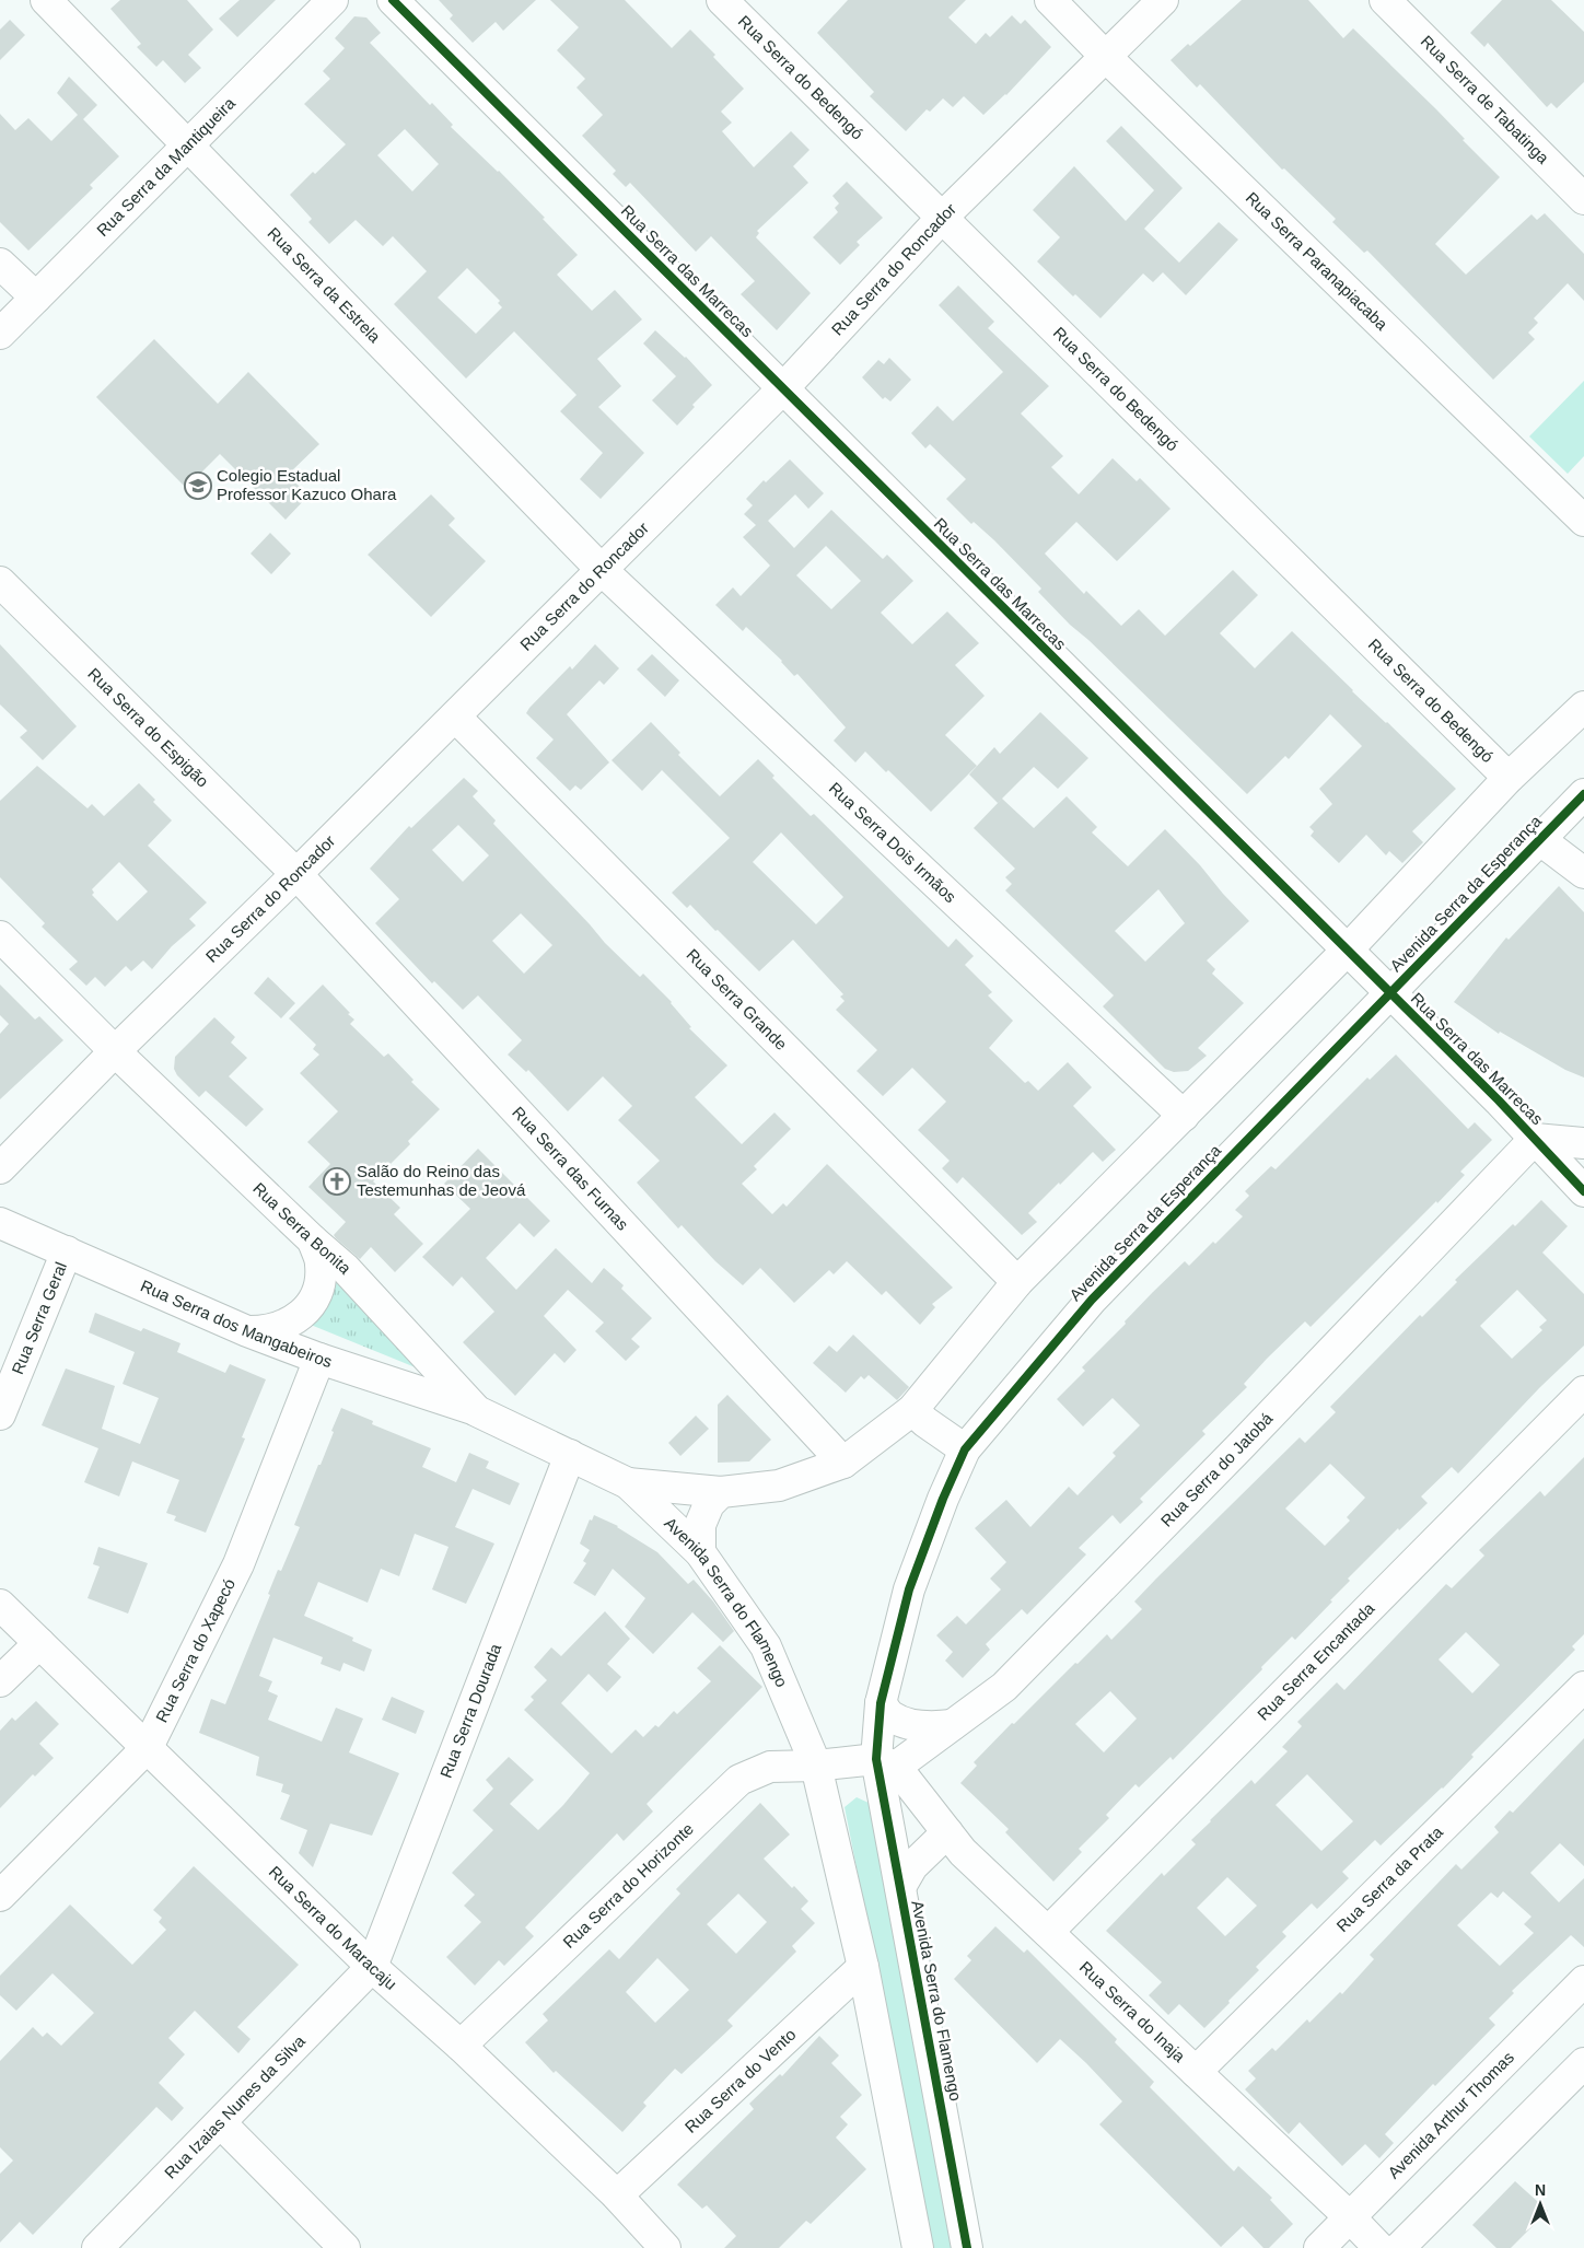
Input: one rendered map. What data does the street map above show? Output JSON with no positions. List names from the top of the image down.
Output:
{
  "streets": {
    "street": [
      "Rua Serra do Bedengó",
      "Rua Serra de Tabatinga",
      "Rua Serra da Mantiqueira",
      "Rua Serra Paranapiacaba",
      "Rua Serra do Roncador",
      "Rua Serra das Marrecas",
      "Rua Serra da Estrela",
      "Rua Serra do Espigão",
      "Rua Serra Dois Irmãos",
      "Avenida Serra da Esperança",
      "Rua Serra Grande",
      "Rua Serra das Furnas",
      "Rua Serra Bonita",
      "Rua Serra Geral",
      "Rua Serra dos Mangabeiros",
      "Rua Serra do Jatobá",
      "Avenida Serra do Flamengo",
      "Rua Serra do Xapecó",
      "Rua Serra Encantada",
      "Rua Serra Dourada",
      "Rua Serra da Prata",
      "Rua Serra do Horizonte",
      "Rua Serra do Maracaju",
      "Rua Serra do Inaja",
      "Rua Serra do Vento",
      "Rua Izaias Nunes da Silva",
      "Avenida Arthur Thomas"
    ]
  },
  "crossings": [
    ["Rua Serra do Bedengó", "Rua Serra do Roncador"],
    ["Rua Serra da Mantiqueira", "Rua Serra da Estrela"],
    ["Rua Serra Paranapiacaba", "Rua Serra do Roncador"],
    ["Rua Serra do Roncador", "Rua Serra das Marrecas"],
    ["Rua Serra do Roncador", "Rua Serra da Estrela"],
    ["Rua Serra do Roncador", "Rua Serra do Espigão"],
    ["Rua Serra do Roncador", "Rua Serra Dois Irmãos"],
    ["Rua Serra do Roncador", "Rua Serra Grande"],
    ["Rua Serra do Roncador", "Rua Serra das Furnas"],
    ["Rua Serra do Roncador", "Rua Serra Bonita"],
    ["Rua Serra das Marrecas", "Avenida Serra da Esperança"],
    ["Rua Serra das Marrecas", "Rua Serra do Jatobá"],
    ["Rua Serra da Estrela", "Rua Serra Dois Irmãos"],
    ["Rua Serra do Espigão", "Rua Serra das Furnas"],
    ["Avenida Serra da Esperança", "Rua Serra do Jatobá"],
    ["Avenida Serra da Esperança", "Avenida Serra do Flamengo"],
    ["Avenida Serra da Esperança", "Rua Serra do Horizonte"],
    ["Avenida Serra da Esperança", "Rua Serra do Inaja"],
    ["Rua Serra Bonita", "Rua Serra dos Mangabeiros"],
    ["Rua Serra Bonita", "Avenida Serra do Flamengo"],
    ["Rua Serra Bonita", "Rua Serra Dourada"],
    ["Rua Serra Geral", "Rua Serra dos Mangabeiros"],
    ["Rua Serra dos Mangabeiros", "Rua Serra do Xapecó"],
    ["Rua Serra do Jatobá", "Avenida Serra do Flamengo"],
    ["Rua Serra do Jatobá", "Rua Serra do Horizonte"],
    ["Rua Serra do Jatobá", "Rua Serra do Inaja"],
    ["Avenida Serra do Flamengo", "Rua Serra do Horizonte"],
    ["Avenida Serra do Flamengo", "Rua Serra do Inaja"],
    ["Avenida Serra do Flamengo", "Rua Serra do Vento"],
    ["Rua Serra do Xapecó", "Rua Serra do Maracaju"],
    ["Rua Serra Encantada", "Rua Serra do Inaja"],
    ["Rua Serra Dourada", "Rua Serra do Maracaju"],
    ["Rua Serra Dourada", "Rua Izaias Nunes da Silva"],
    ["Rua Serra da Prata", "Rua Serra do Inaja"],
    ["Rua Serra do Horizonte", "Rua Serra do Maracaju"],
    ["Rua Serra do Horizonte", "Rua Serra do Inaja"],
    ["Rua Serra do Maracaju", "Rua Serra do Vento"],
    ["Rua Serra do Maracaju", "Rua Izaias Nunes da Silva"],
    ["Rua Serra do Inaja", "Avenida Arthur Thomas"]
  ],
  "places": {
    "school or university": ["Colegio Estadual Professor Kazuco Ohara"],
    "church": ["Salão do Reino das Testemunhas de Jeová"]
  },
  "north": "top"
}
